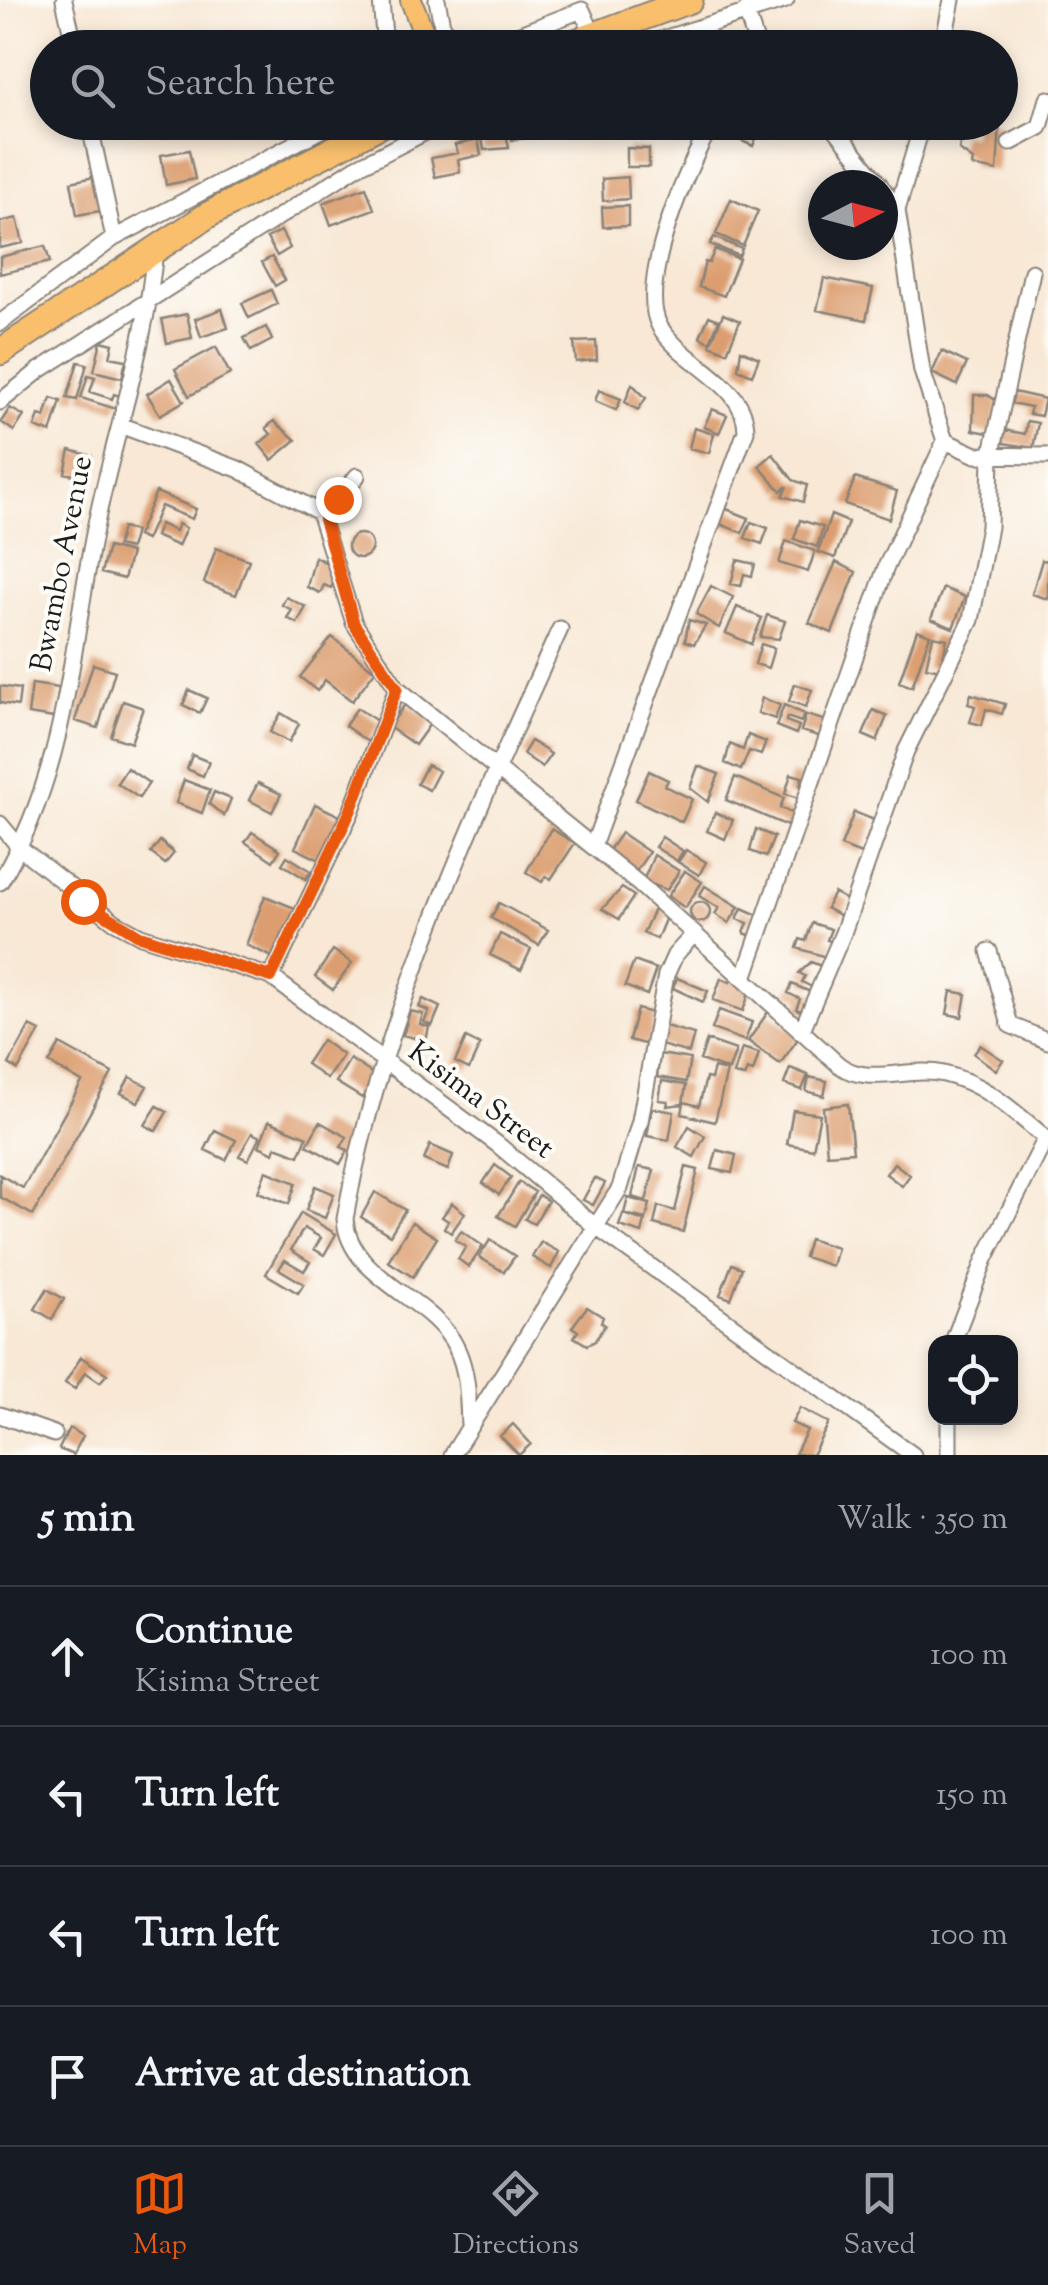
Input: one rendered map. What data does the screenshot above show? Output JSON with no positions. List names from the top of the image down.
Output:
{
  "streets": {
    "street": ["Bwambo Avenue", "Kisima Street"]
  },
  "crossings": [
    ["Bwambo Avenue", "Kisima Street"]
  ],
  "north": "right",
  "page": {
    "search": "Search here",
    "heading": ["5 min", "Walk · 350 m"],
    "list": [
      ["Continue", "Kisima Street", "100 m"],
      ["Turn left", "150 m"],
      ["Turn left", "100 m"],
      "Arrive at destination"
    ],
    "nav": ["Map", "Directions", "Saved"]
  }
}
